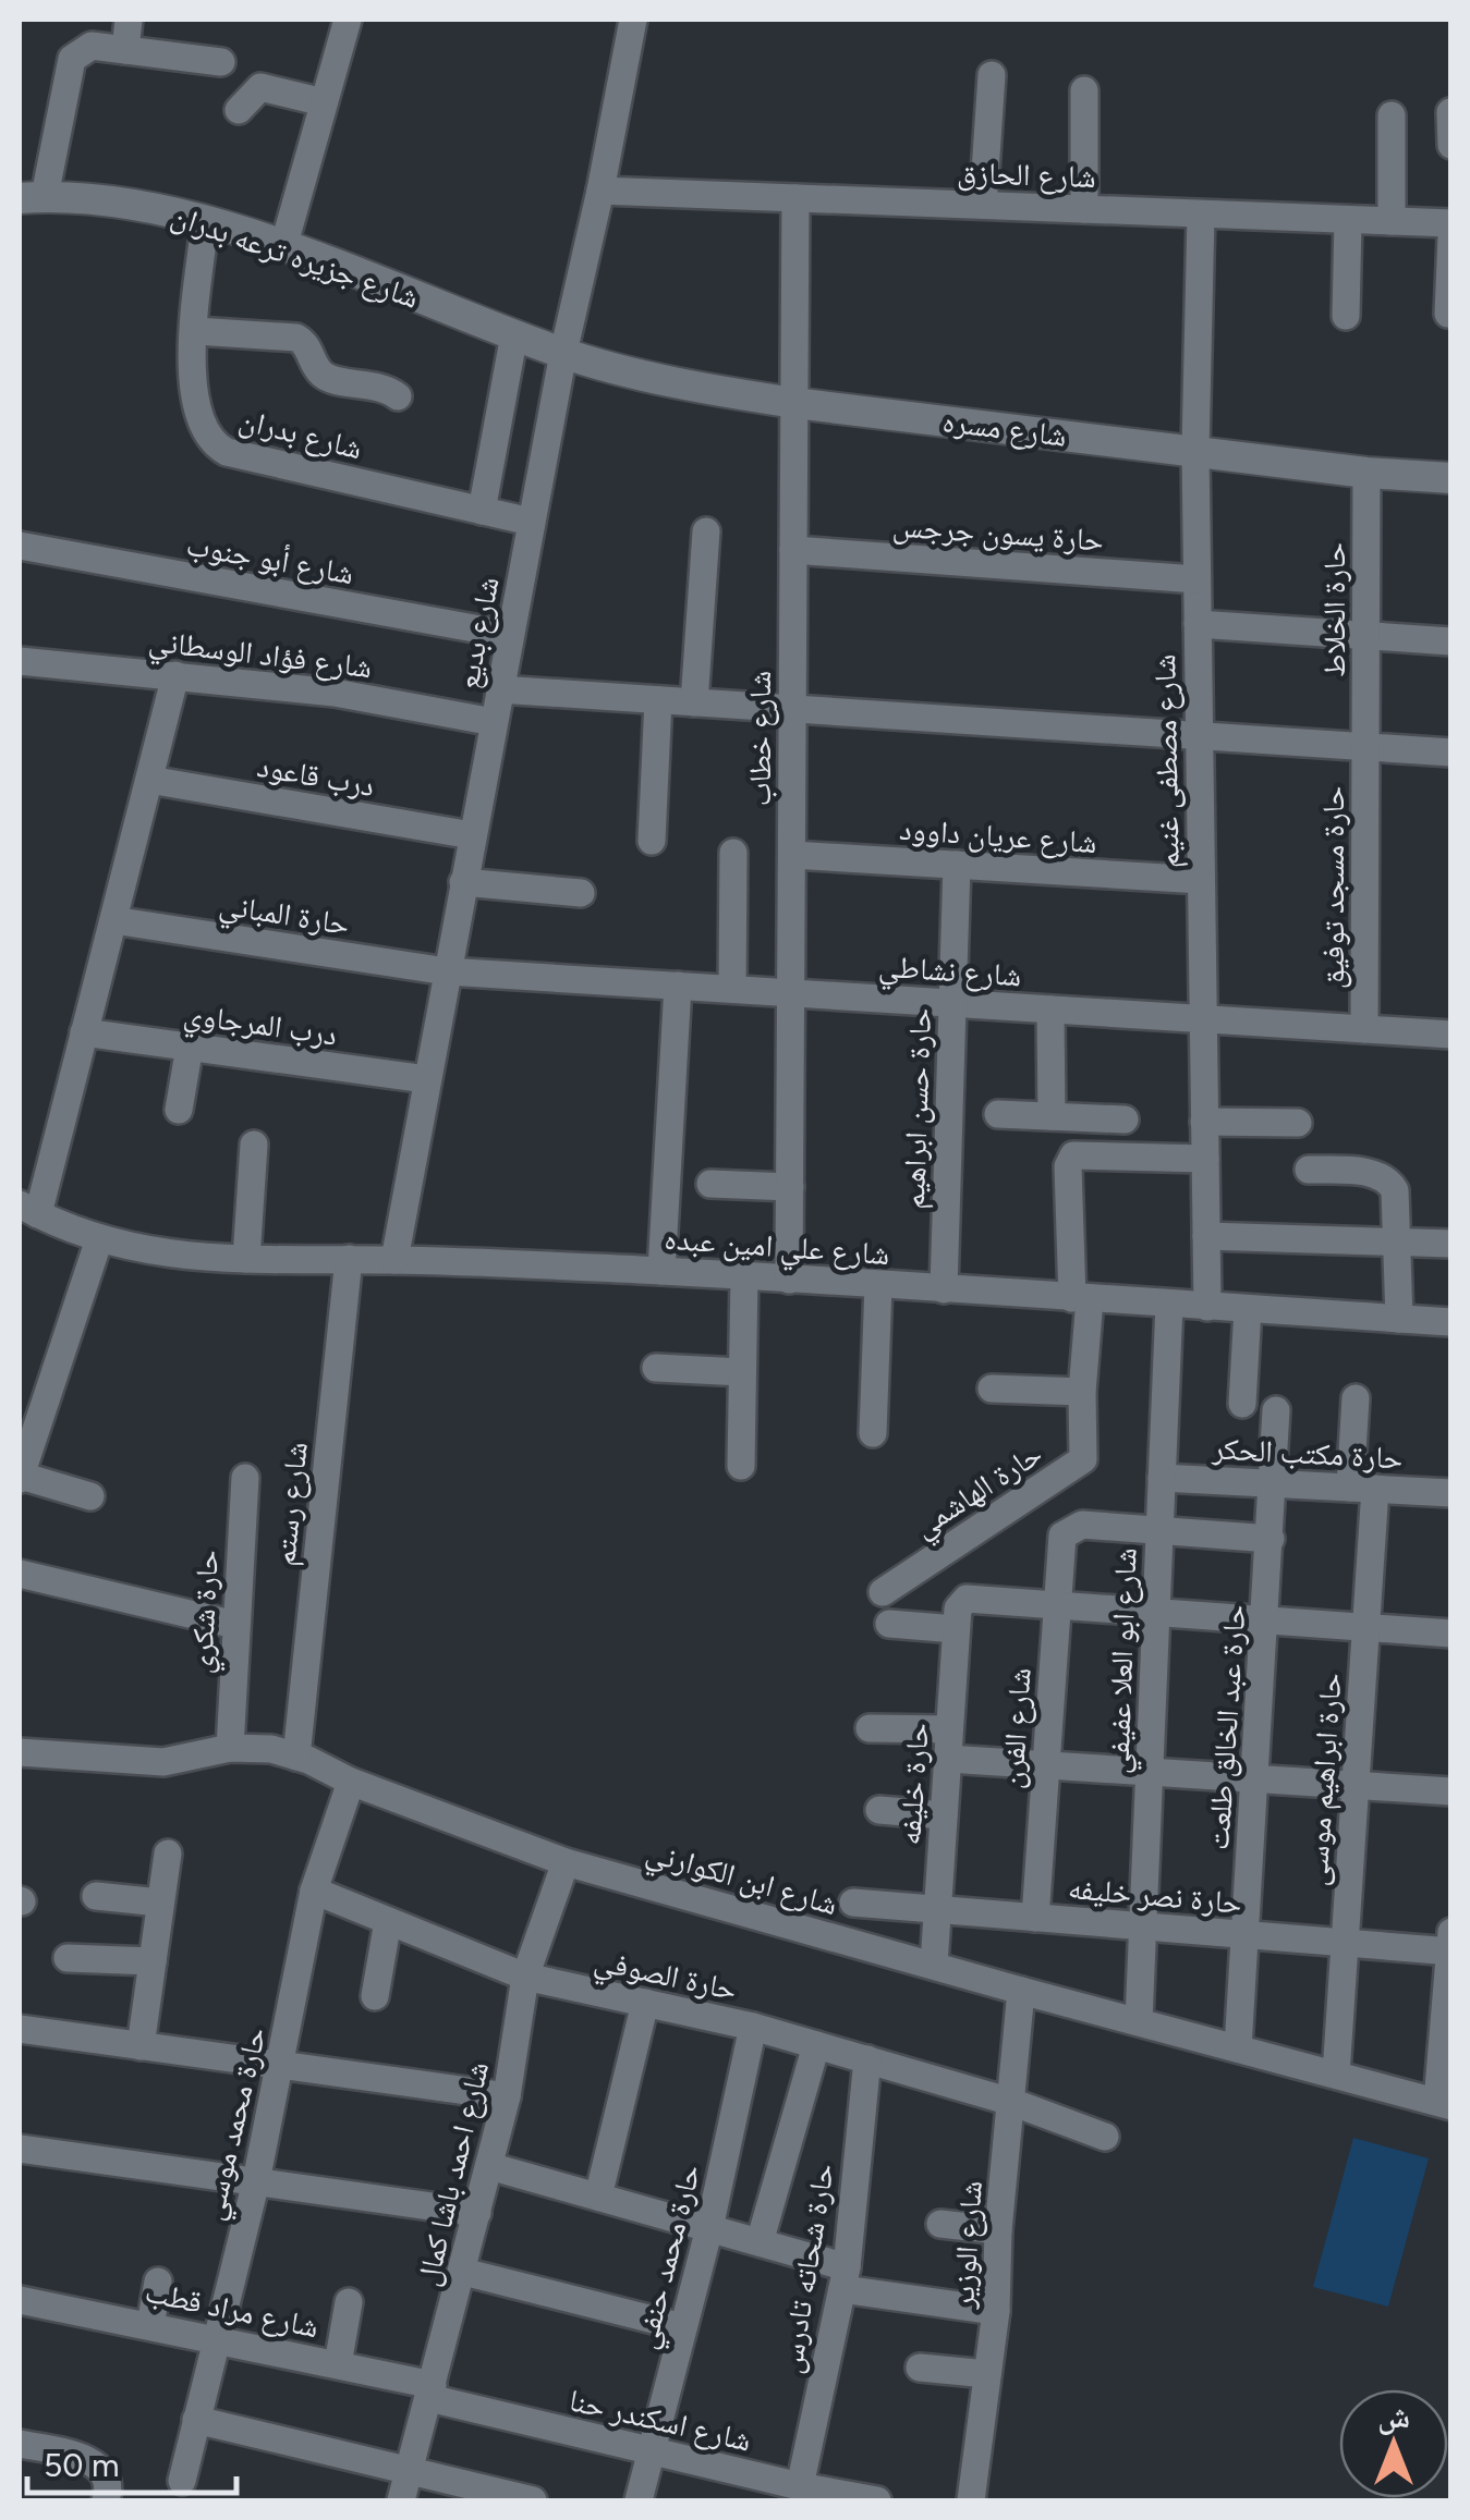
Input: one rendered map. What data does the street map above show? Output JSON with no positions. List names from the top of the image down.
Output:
{
  "streets": {
    "street": [
      "شارع الحازق",
      "شارع جزيره ترعه بدران",
      "شارع مسره",
      "شارع بدران",
      "حارة يسون جرجس",
      "شارع أبو جنوب",
      "حارة الخلاط",
      "شارع بديع",
      "شارع فؤاد الوسطاني",
      "شارع خطاب",
      "شارع مصطفى غنيم",
      "درب قاعود",
      "شارع عريان داوود",
      "حارة مسجد توفيق",
      "حارة المباني",
      "شارع نشاطي",
      "درب المرجاوي",
      "حارة حسن ابراهيم",
      "شارع علي امين عبده",
      "حارة مكتب الحكر",
      "حارة الهاشمي",
      "شارع رستم",
      "حارة شكري",
      "شارع ابو العلا عفيفي",
      "حارة عبد الخالق طلعت",
      "شارع الفرن",
      "حارة ابراهيم موسى",
      "حارة خليفه",
      "شارع ابن الكوارني",
      "حارة نصر خليفه",
      "حارة الصوفي",
      "حارة محمد موسي",
      "شارع احمد باشا كمال",
      "شارع الوزير",
      "حارة محمد حنفي",
      "حارة شحاته تادرس",
      "شارع مراد قطب",
      "شارع اسكندر حنا"
    ]
  },
  "crossings": [
    ["شارع الحازق", "شارع بديع"],
    ["شارع الحازق", "شارع خطاب"],
    ["شارع الحازق", "شارع مصطفى غنيم"],
    ["شارع جزيره ترعه بدران", "شارع مسره"],
    ["شارع جزيره ترعه بدران", "شارع بدران"],
    ["شارع جزيره ترعه بدران", "شارع بديع"],
    ["شارع مسره", "حارة الخلاط"],
    ["شارع مسره", "شارع بديع"],
    ["شارع مسره", "شارع خطاب"],
    ["شارع مسره", "شارع مصطفى غنيم"],
    ["شارع بدران", "شارع بديع"],
    ["حارة يسون جرجس", "شارع خطاب"],
    ["حارة يسون جرجس", "شارع مصطفى غنيم"],
    ["شارع أبو جنوب", "شارع بديع"],
    ["حارة الخلاط", "حارة مسجد توفيق"],
    ["شارع بديع", "شارع فؤاد الوسطاني"],
    ["شارع بديع", "درب قاعود"],
    ["شارع بديع", "حارة المباني"],
    ["شارع بديع", "شارع نشاطي"],
    ["شارع بديع", "درب المرجاوي"],
    ["شارع بديع", "شارع علي امين عبده"],
    ["شارع خطاب", "شارع عريان داوود"],
    ["شارع خطاب", "شارع نشاطي"],
    ["شارع خطاب", "شارع علي امين عبده"],
    ["شارع مصطفى غنيم", "شارع عريان داوود"],
    ["شارع مصطفى غنيم", "شارع نشاطي"],
    ["شارع مصطفى غنيم", "شارع علي امين عبده"],
    ["شارع مصطفى غنيم", "حارة الهاشمي"],
    ["شارع عريان داوود", "حارة حسن ابراهيم"],
    ["حارة مسجد توفيق", "شارع نشاطي"],
    ["حارة المباني", "شارع نشاطي"],
    ["شارع نشاطي", "حارة حسن ابراهيم"],
    ["حارة حسن ابراهيم", "شارع علي امين عبده"],
    ["شارع علي امين عبده", "حارة الهاشمي"],
    ["شارع علي امين عبده", "شارع رستم"],
    ["شارع علي امين عبده", "شارع ابو العلا عفيفي"],
    ["حارة مكتب الحكر", "شارع ابو العلا عفيفي"],
    ["حارة مكتب الحكر", "حارة عبد الخالق طلعت"],
    ["حارة مكتب الحكر", "حارة ابراهيم موسى"],
    ["شارع رستم", "شارع ابن الكوارني"],
    ["حارة شكري", "شارع ابن الكوارني"],
    ["شارع ابو العلا عفيفي", "شارع الفرن"],
    ["شارع ابو العلا عفيفي", "شارع ابن الكوارني"],
    ["شارع ابو العلا عفيفي", "حارة نصر خليفه"],
    ["حارة عبد الخالق طلعت", "شارع ابن الكوارني"],
    ["حارة عبد الخالق طلعت", "حارة نصر خليفه"],
    ["شارع الفرن", "حارة نصر خليفه"],
    ["حارة ابراهيم موسى", "شارع ابن الكوارني"],
    ["حارة ابراهيم موسى", "حارة نصر خليفه"],
    ["حارة خليفه", "شارع ابن الكوارني"],
    ["حارة خليفه", "حارة نصر خليفه"],
    ["شارع ابن الكوارني", "حارة محمد موسي"],
    ["شارع ابن الكوارني", "شارع احمد باشا كمال"],
    ["شارع ابن الكوارني", "شارع الوزير"],
    ["حارة الصوفي", "حارة محمد موسي"],
    ["حارة الصوفي", "شارع احمد باشا كمال"],
    ["حارة الصوفي", "شارع الوزير"],
    ["حارة الصوفي", "حارة محمد حنفي"],
    ["حارة الصوفي", "حارة شحاته تادرس"],
    ["حارة محمد موسي", "شارع مراد قطب"],
    ["شارع احمد باشا كمال", "شارع مراد قطب"],
    ["شارع احمد باشا كمال", "شارع اسكندر حنا"],
    ["حارة محمد حنفي", "شارع اسكندر حنا"],
    ["حارة شحاته تادرس", "شارع اسكندر حنا"],
    ["شارع مراد قطب", "شارع اسكندر حنا"]
  ],
  "scale_bar": "50 m",
  "north": "top"
}
